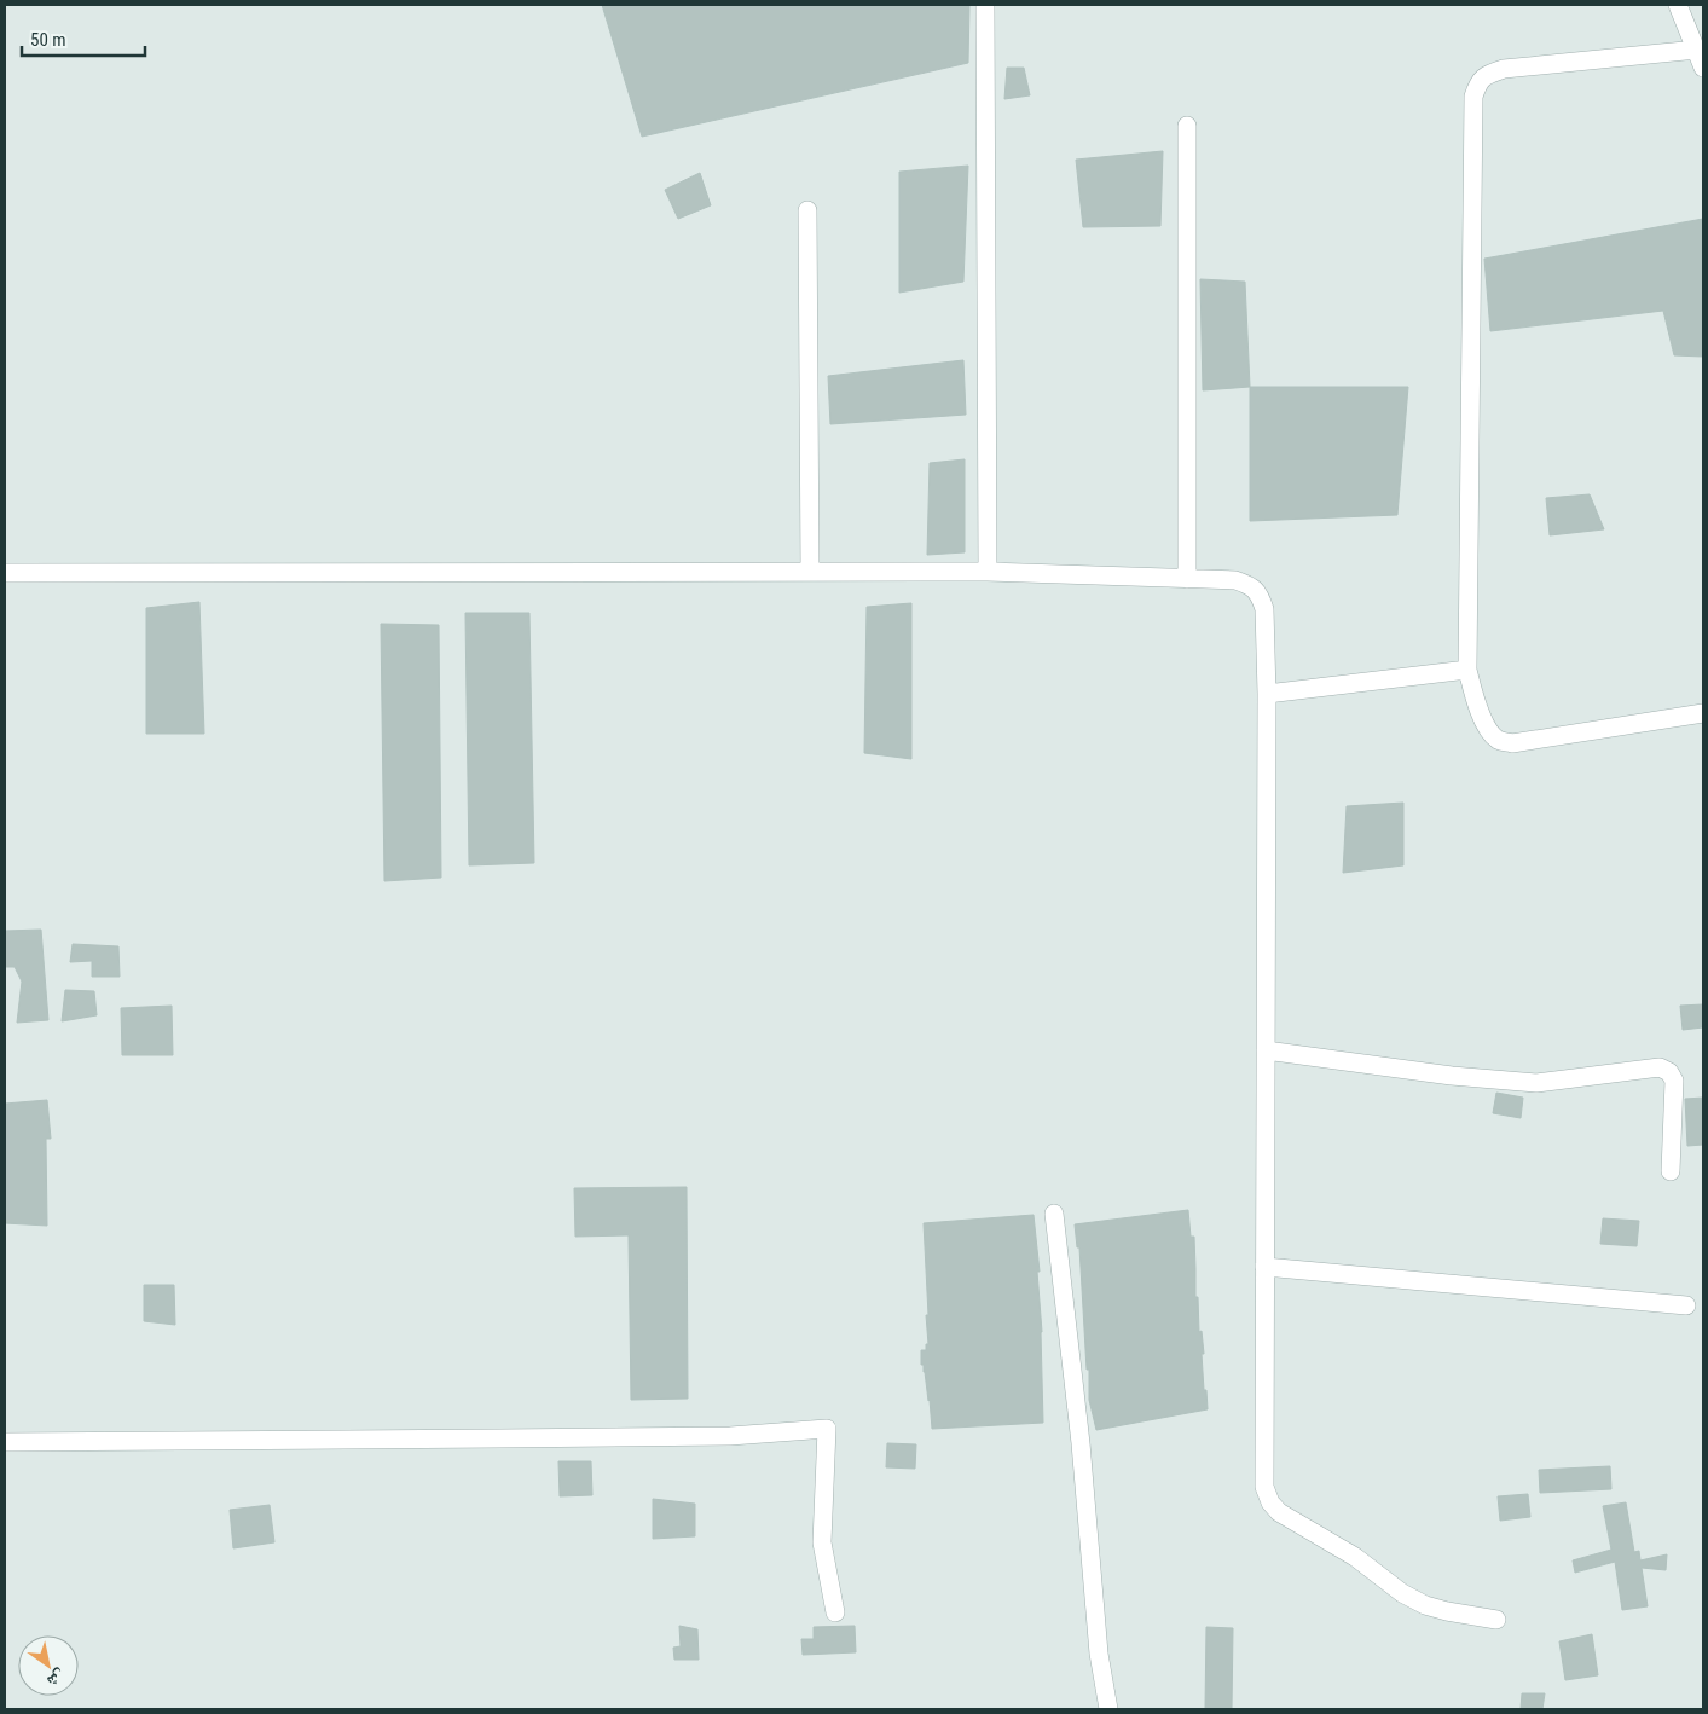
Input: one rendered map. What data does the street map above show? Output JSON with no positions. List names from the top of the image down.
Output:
{
  "scale_bar": "50 m",
  "north": "bottom right"
}
